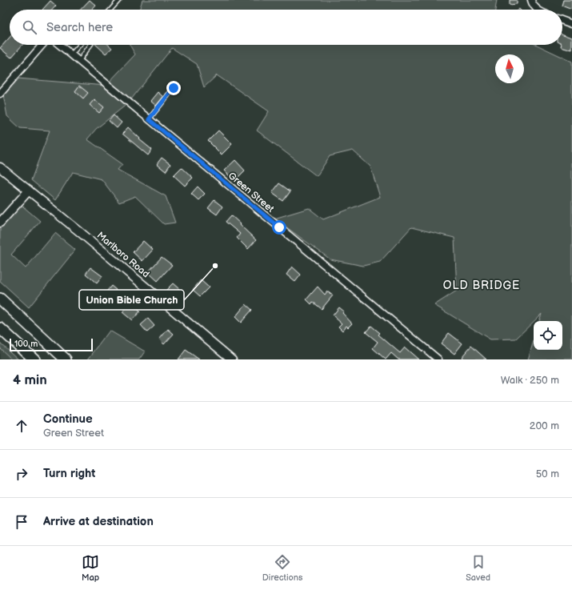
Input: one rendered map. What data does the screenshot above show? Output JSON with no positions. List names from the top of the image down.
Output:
{
  "streets": {
    "street": ["Green Street", "Marlboro Road"]
  },
  "districts": ["OLD BRIDGE"],
  "places": ["Union Bible Church"],
  "scale_bar": "100 m",
  "north": "top",
  "page": {
    "search": "Search here",
    "scale": "100 m",
    "heading": ["4 min", "Walk · 250 m"],
    "list": [
      ["Continue", "Green Street", "200 m"],
      ["Turn right", "50 m"],
      "Arrive at destination"
    ],
    "nav": ["Map", "Directions", "Saved"]
  }
}
